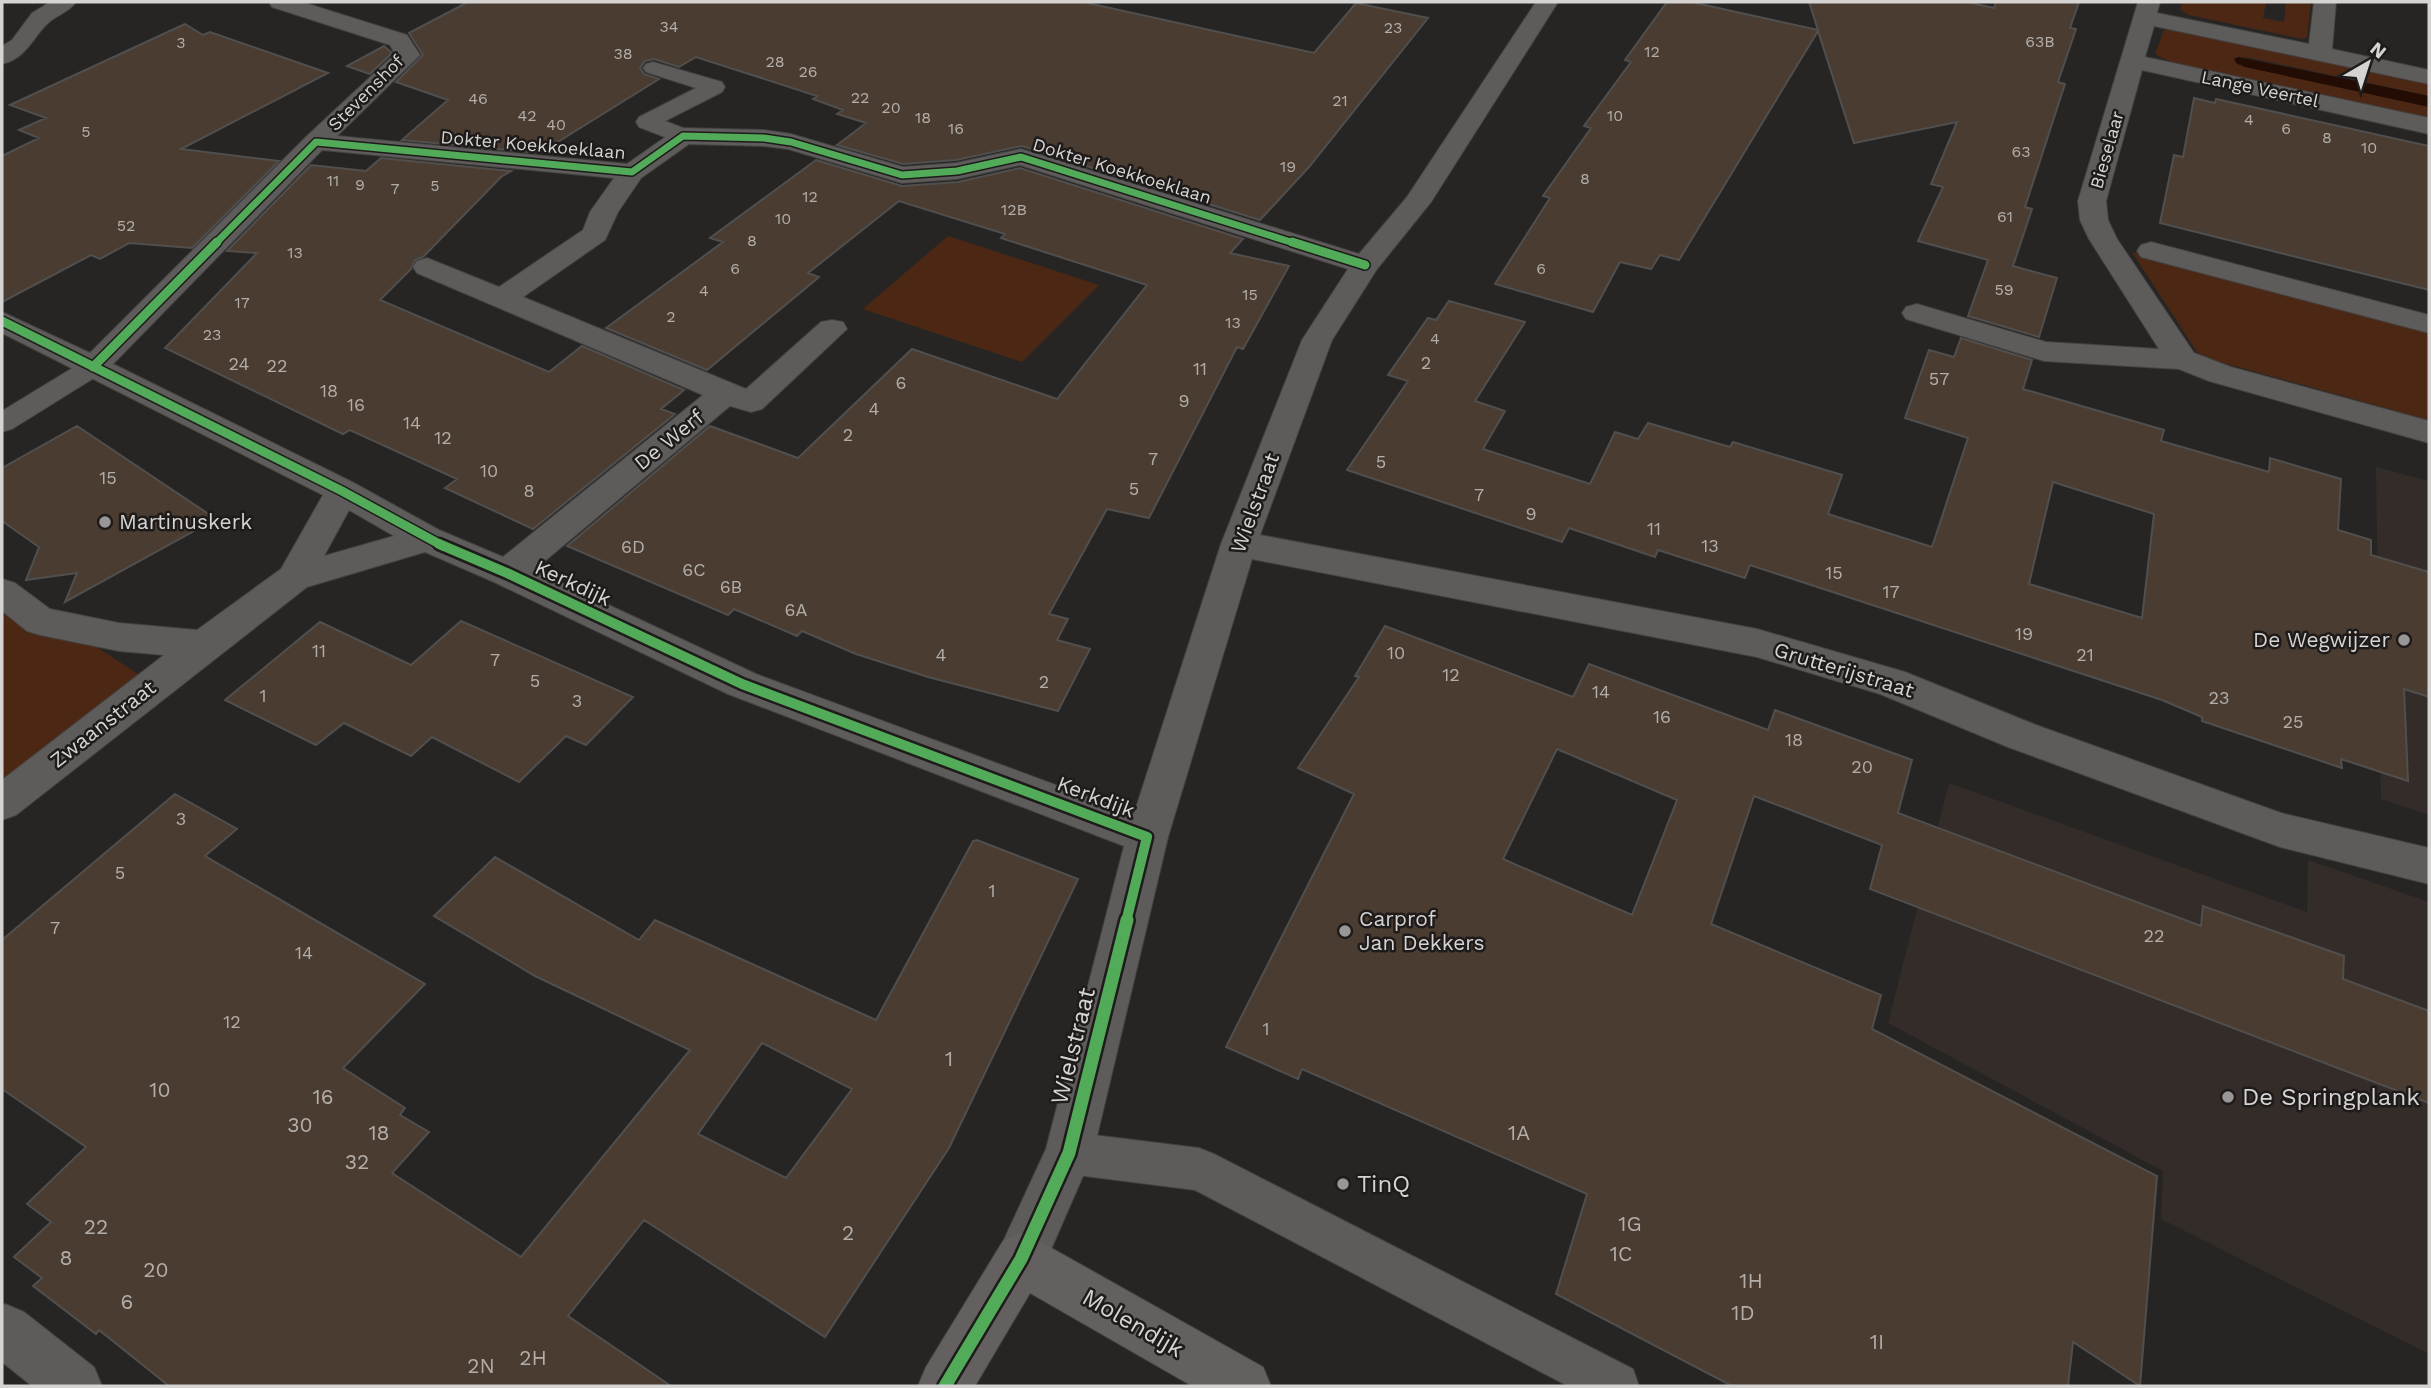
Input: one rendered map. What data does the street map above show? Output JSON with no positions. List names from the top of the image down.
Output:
{
  "streets": {
    "street": [
      "Lange Veertel",
      "Stevenshof",
      "Dokter Koekkoeklaan",
      "Bieselaar",
      "De Werf",
      "Wielstraat",
      "Kerkdijk",
      "Grutterijstraat",
      "Zwaanstraat",
      "Molendijk"
    ]
  },
  "crossings": [
    ["Lange Veertel", "Bieselaar"],
    ["Stevenshof", "Dokter Koekkoeklaan"],
    ["Dokter Koekkoeklaan", "Wielstraat"],
    ["De Werf", "Kerkdijk"],
    ["Wielstraat", "Kerkdijk"],
    ["Wielstraat", "Grutterijstraat"],
    ["Wielstraat", "Molendijk"],
    ["Kerkdijk", "Zwaanstraat"]
  ],
  "places": [
    "Martinuskerk",
    "De Wegwijzer",
    "Carprof Jan Dekkers",
    "De Springplank",
    "TinQ"
  ],
  "house_numbers": [
    "34",
    "23",
    "63B",
    "3",
    "12",
    "38",
    "28",
    "26",
    "22",
    "46",
    "21",
    "20",
    "42",
    "10",
    "18",
    "4",
    "40",
    "16",
    "6",
    "5",
    "8",
    "10",
    "63",
    "19",
    "8",
    "11",
    "9",
    "5",
    "7",
    "12",
    "12B",
    "61",
    "10",
    "52",
    "8",
    "13",
    "6",
    "6",
    "59",
    "4",
    "15",
    "17",
    "2",
    "13",
    "23",
    "4",
    "2",
    "24",
    "22",
    "11",
    "57",
    "6",
    "18",
    "9",
    "16",
    "4",
    "14",
    "2",
    "12",
    "7",
    "5",
    "10",
    "15",
    "5",
    "8",
    "7",
    "9",
    "11",
    "13",
    "6D",
    "6C",
    "15",
    "6B",
    "17",
    "6A",
    "19",
    "11",
    "10",
    "4",
    "21",
    "7",
    "12",
    "5",
    "2",
    "14",
    "1",
    "23",
    "3",
    "16",
    "25",
    "18",
    "20",
    "3",
    "5",
    "1",
    "7",
    "22",
    "14",
    "12",
    "1",
    "1",
    "10",
    "16",
    "30",
    "18",
    "1A",
    "32",
    "1G",
    "22",
    "2",
    "1C",
    "8",
    "20",
    "1H",
    "6",
    "1D",
    "1I",
    "2H",
    "2N"
  ],
  "north": "top right"
}
